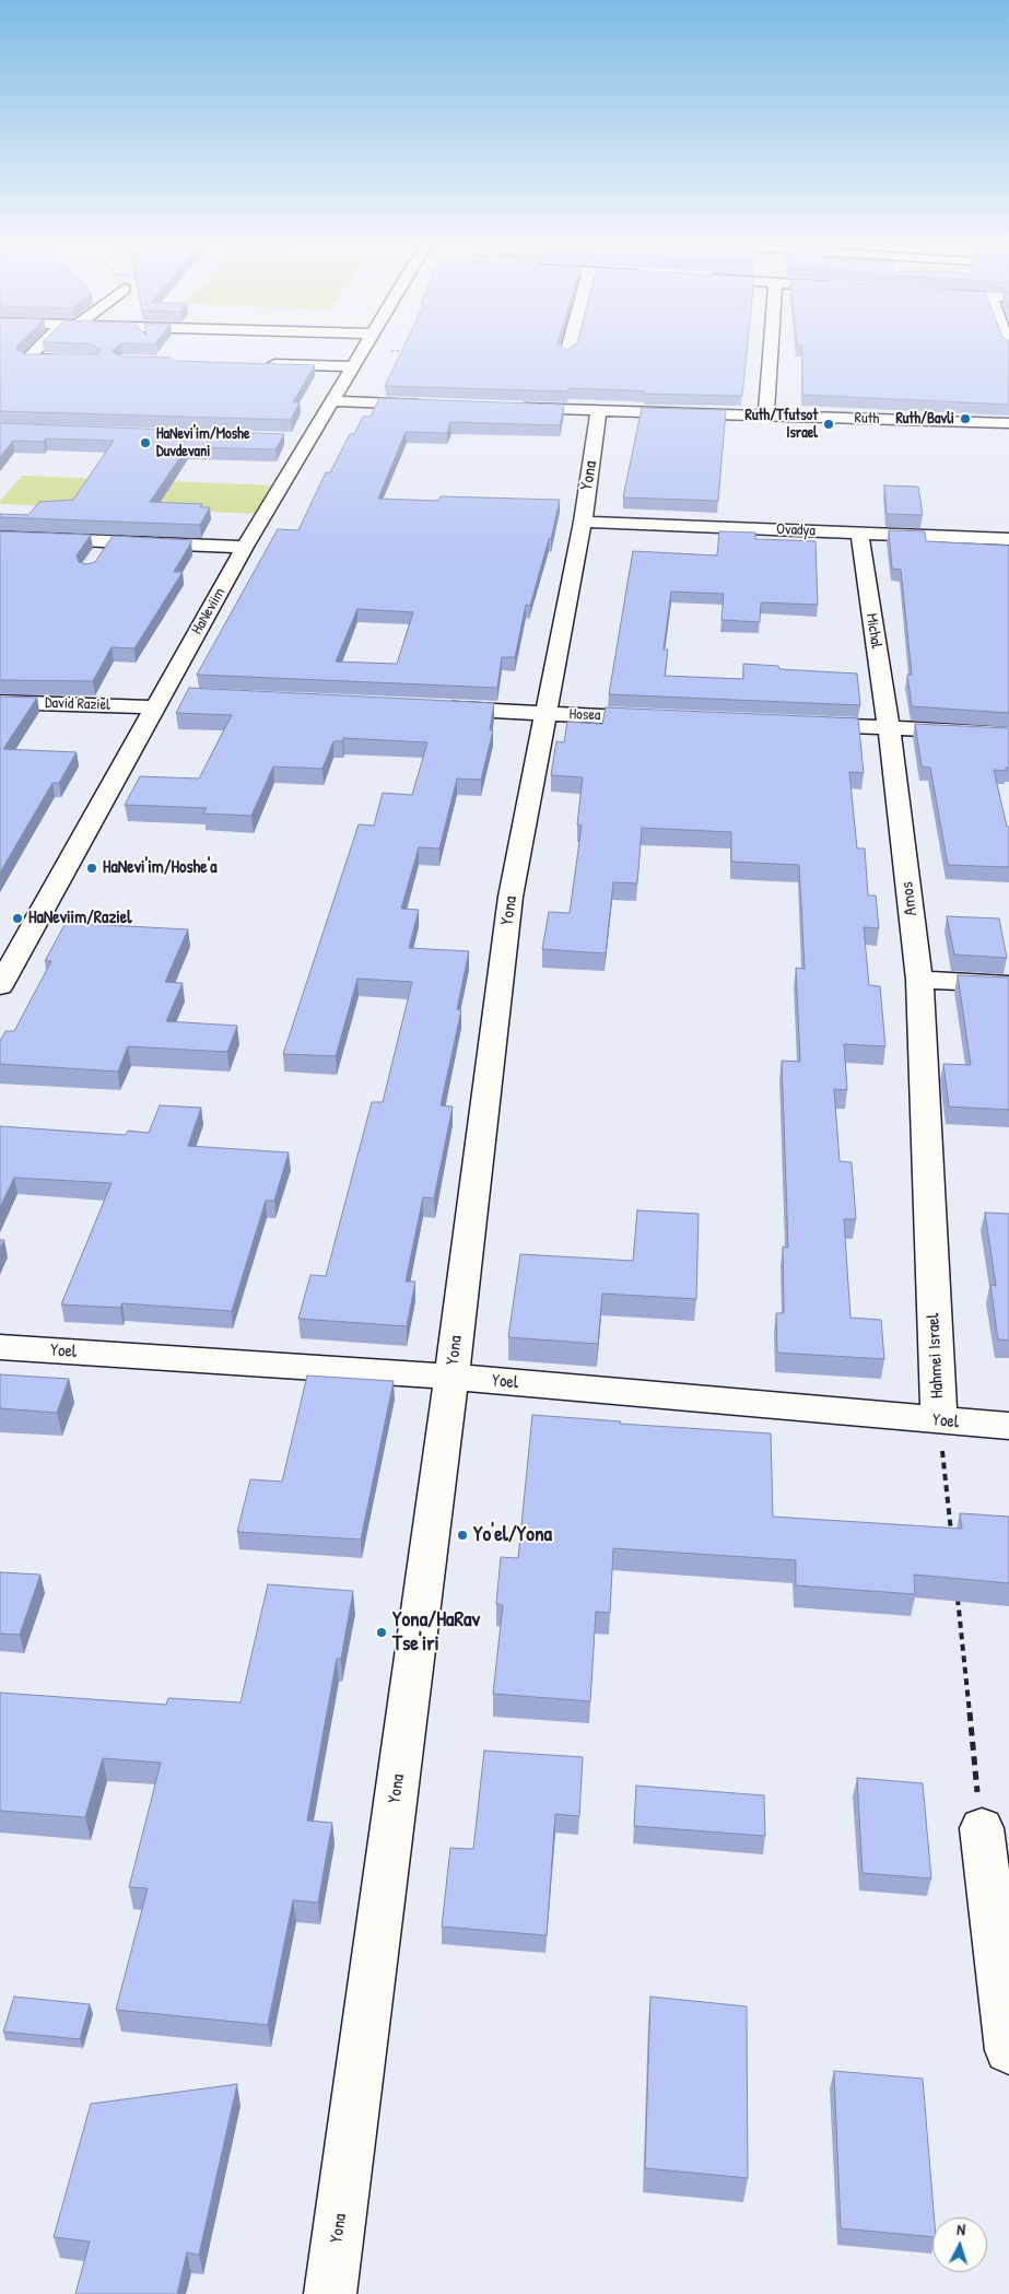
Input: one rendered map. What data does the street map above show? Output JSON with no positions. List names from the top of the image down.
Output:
{
  "streets": {
    "street": [
      "Ruth",
      "Yona",
      "Ovadya",
      "HaNeviim",
      "Michal",
      "David Raziel",
      "Hosea",
      "Amos",
      "Yoel",
      "Hahmei Israel"
    ]
  },
  "crossings": [
    ["Ruth", "Yona"],
    ["Yona", "Ovadya"],
    ["Yona", "Hosea"],
    ["Yona", "Yoel"],
    ["Ovadya", "Michal"],
    ["HaNeviim", "David Raziel"],
    ["Michal", "Amos"],
    ["Amos", "Hahmei Israel"],
    ["Yoel", "Hahmei Israel"]
  ],
  "places": [
    "Ruth/Bavli",
    "Ruth/Tfutsot Israel",
    "HaNevi'im/Moshe Duvdevani",
    "HaNevi'im/Hoshe'a",
    "HaNeviim/Raziel",
    "Yo'el/Yona",
    "Yona/HaRav Tse'iri"
  ],
  "north": "top"
}
